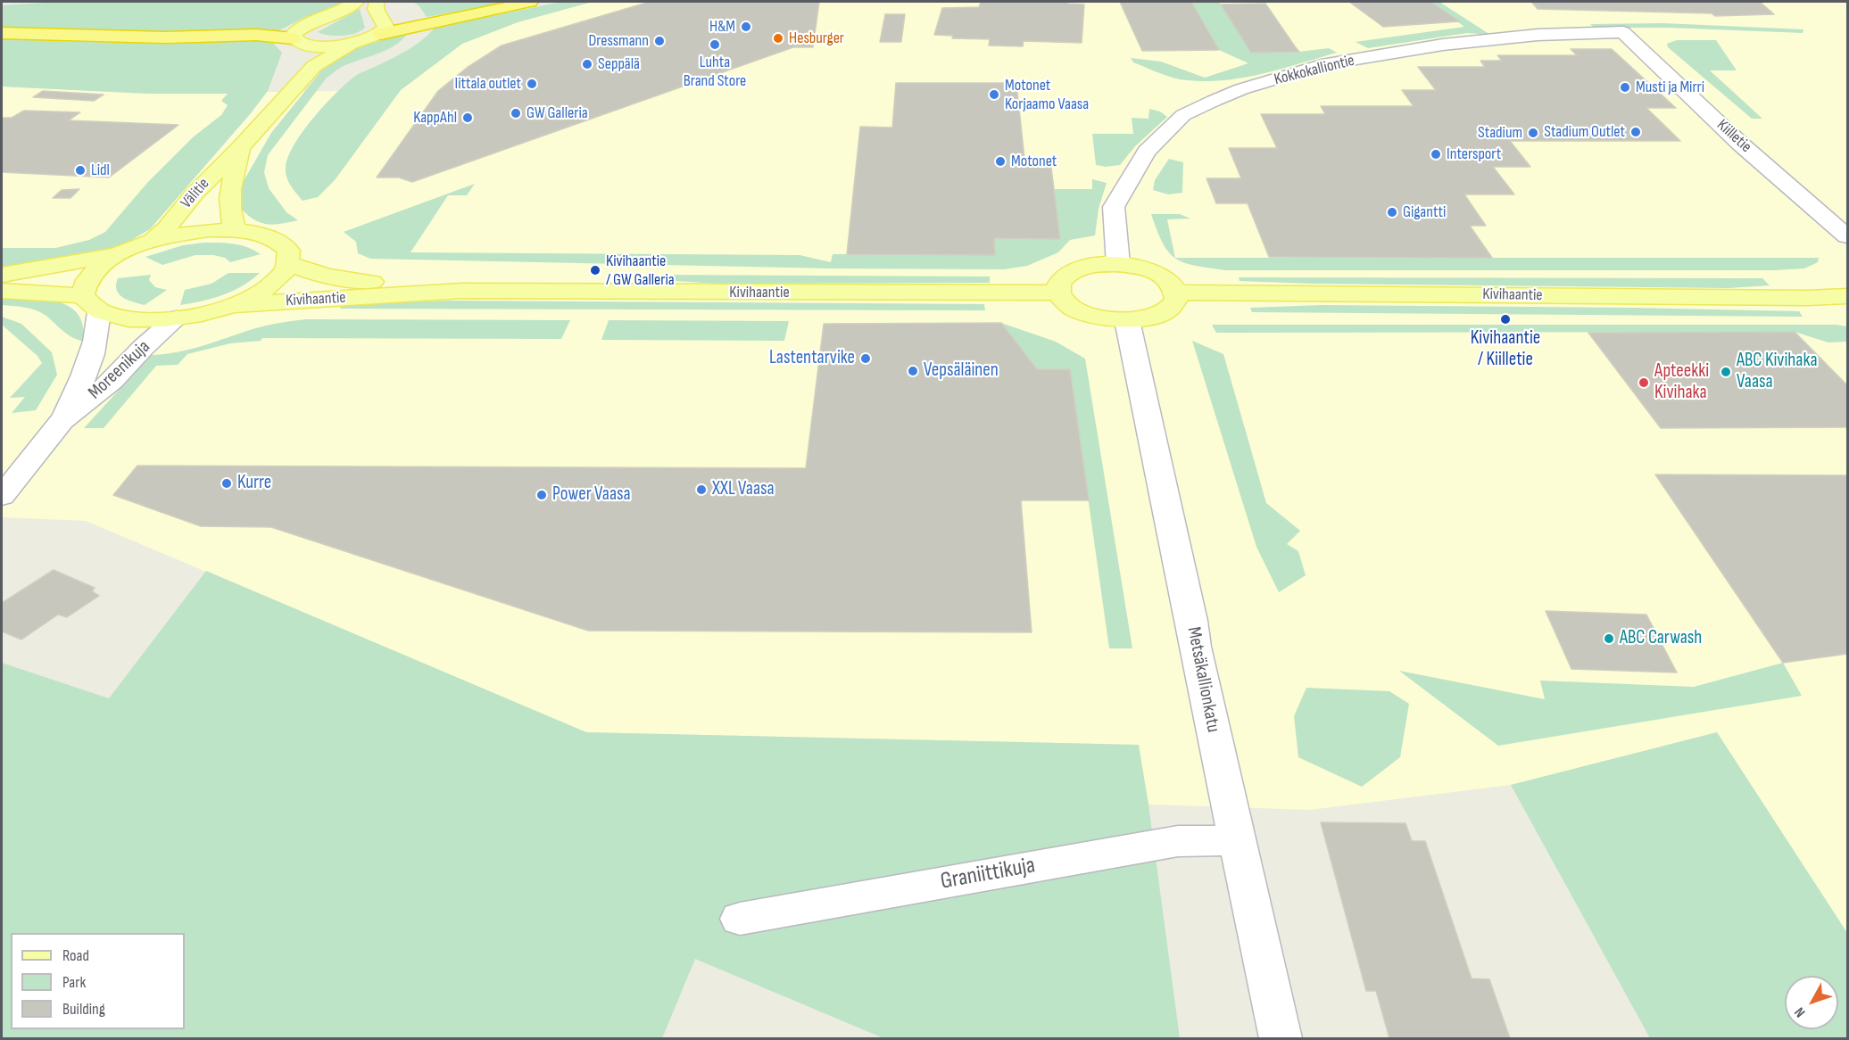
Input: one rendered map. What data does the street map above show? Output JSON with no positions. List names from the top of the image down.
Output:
{
  "streets": {
    "main road": ["Välitie", "Kivihaantie"],
    "street": [
      "Kokkokalliontie",
      "Kiilletie",
      "Moreenikuja",
      "Metsäkallionkatu",
      "Graniittikuja"
    ]
  },
  "crossings": [
    ["Kokkokalliontie", "Kiilletie"],
    ["Metsäkallionkatu", "Graniittikuja"]
  ],
  "places": [
    "H&M",
    "Hesburger",
    "Dressmann",
    "Luhta Brand Store",
    "Seppälä",
    "Iittala outlet",
    "Musti ja Mirri",
    "Motonet Korjaamo Vaasa",
    "GW Galleria",
    "KappAhl",
    "Stadium Outlet",
    "Stadium",
    "Intersport",
    "Motonet",
    "Lidl",
    "Gigantti",
    "Kivihaantie / GW Galleria",
    "Kivihaantie / Kiilletie",
    "Lastentarvike",
    "Vepsäläinen",
    "ABC Kivihaka Vaasa",
    "Apteekki Kivihaka",
    "Kurre",
    "XXL Vaasa",
    "Power Vaasa",
    "ABC Carwash"
  ],
  "legend": ["Road", "Park", "Building"],
  "north": "bottom left"
}
